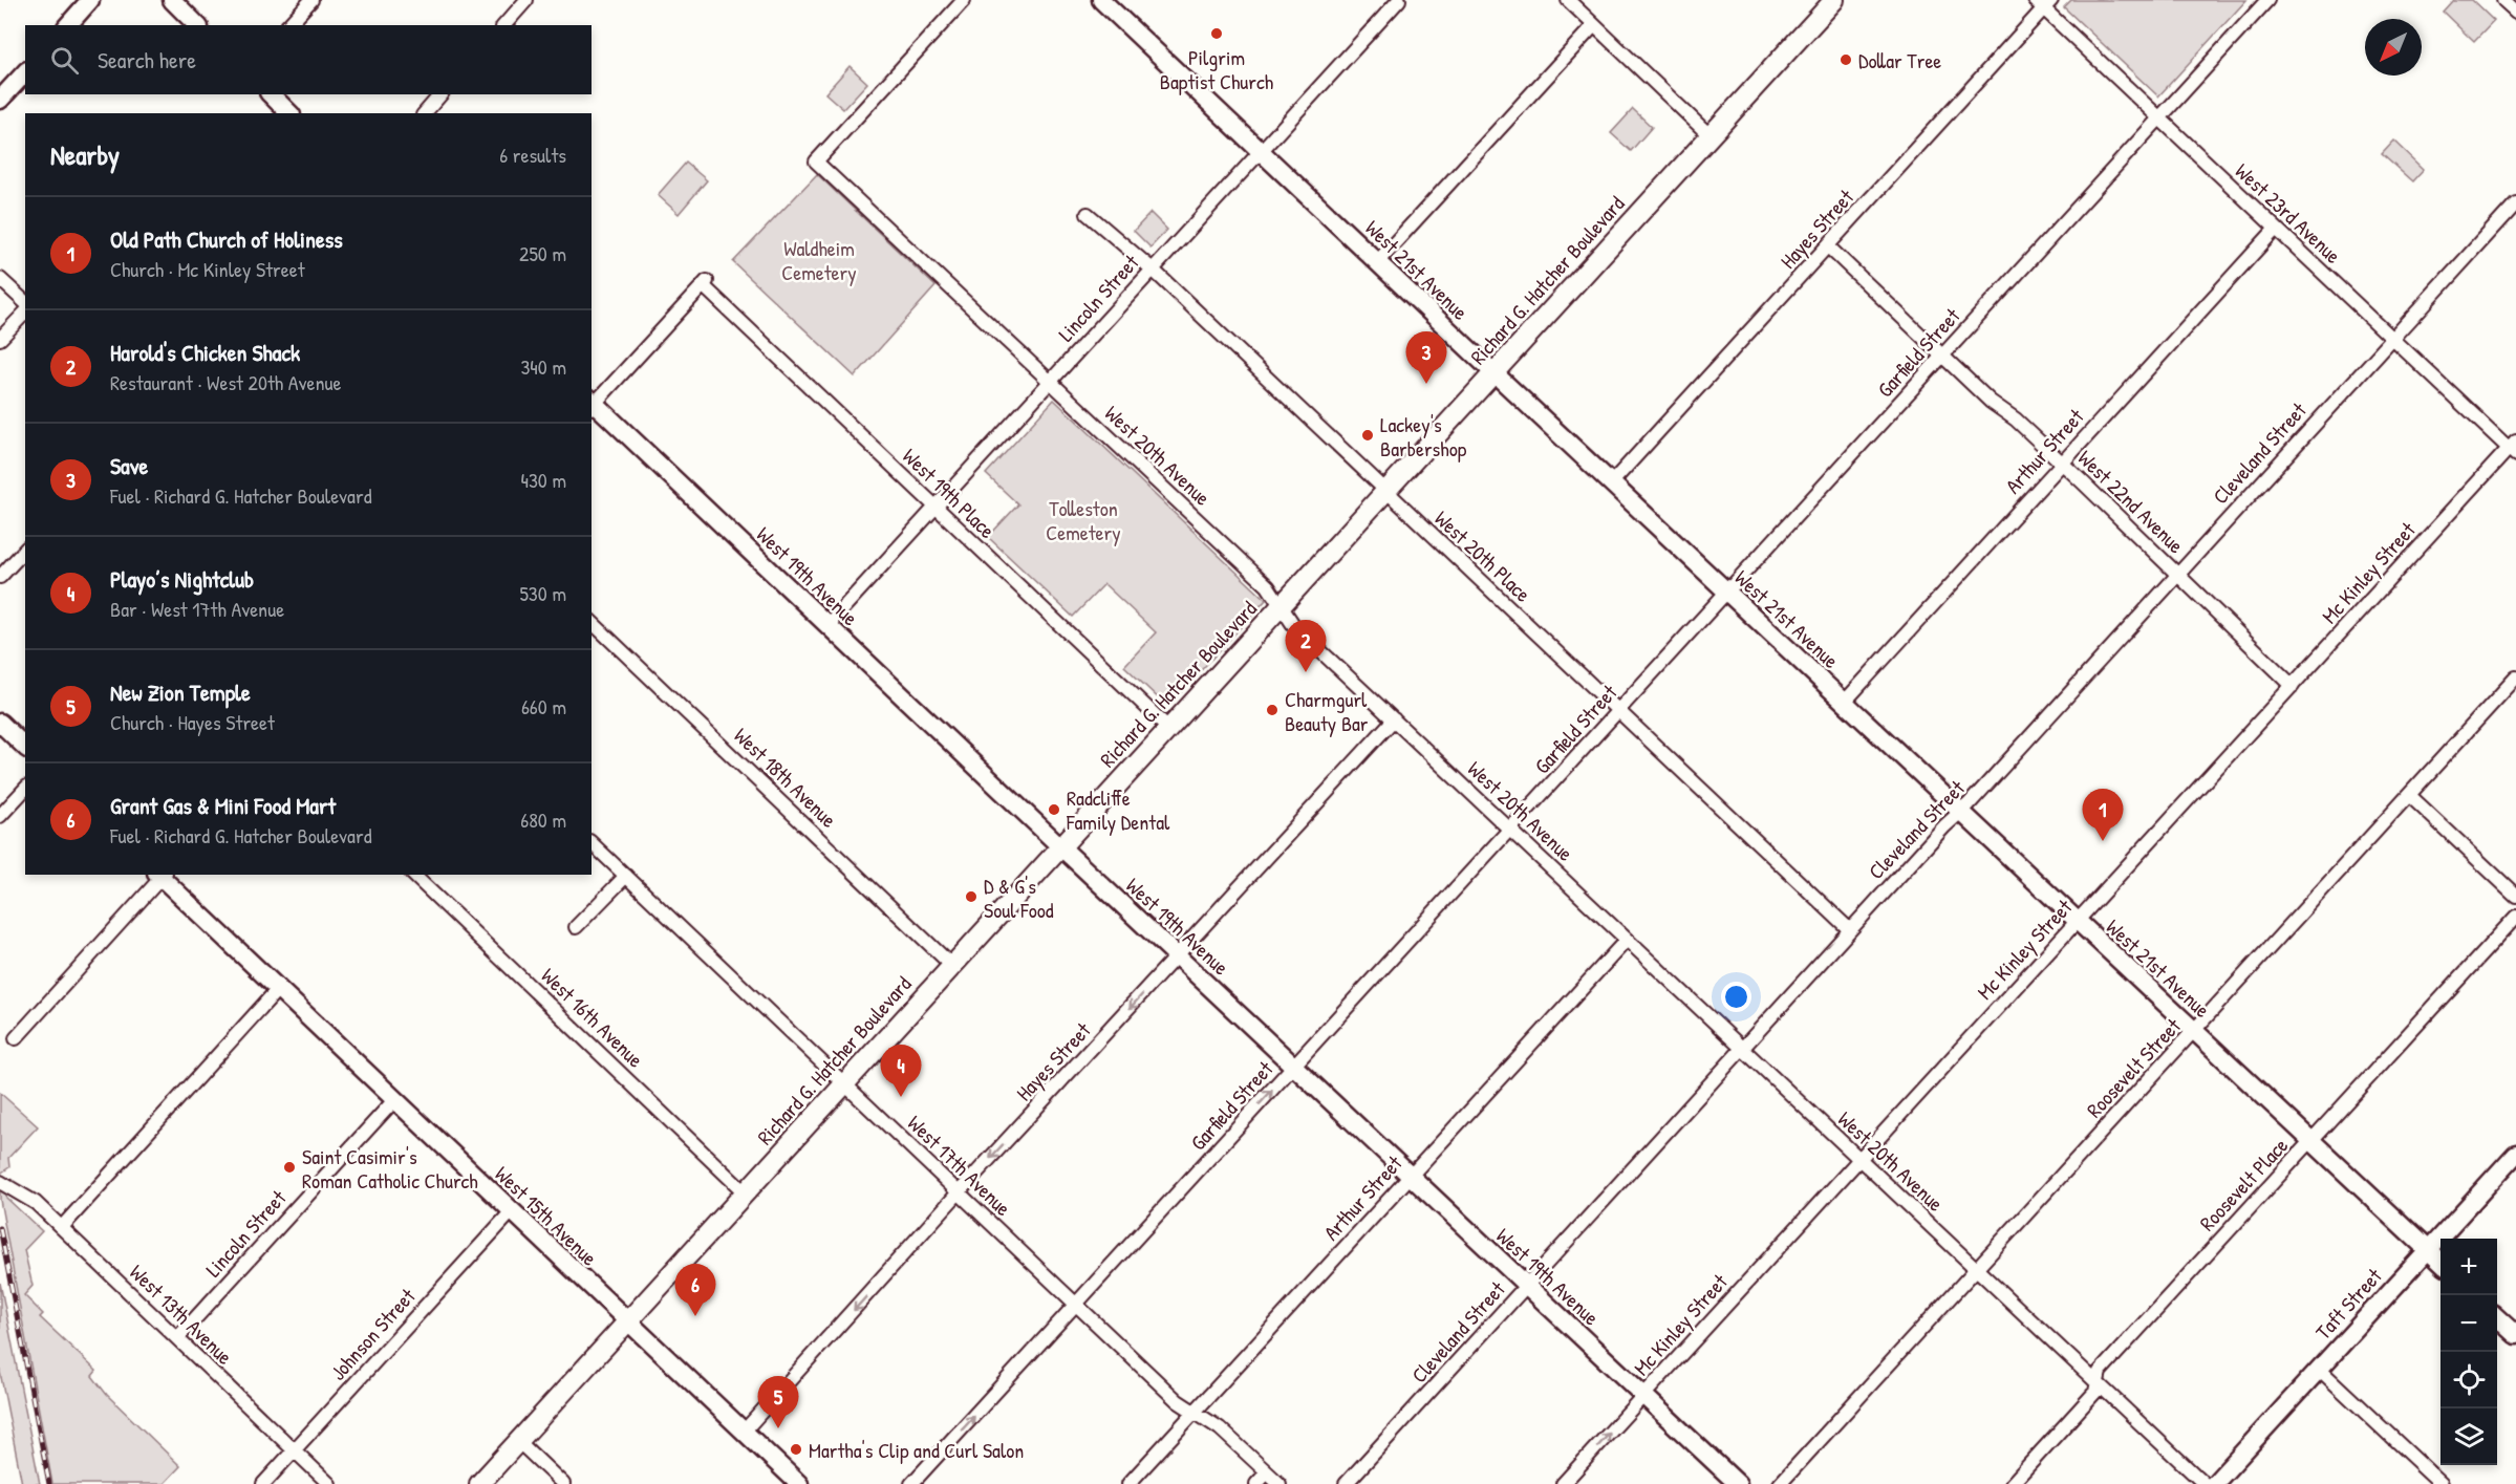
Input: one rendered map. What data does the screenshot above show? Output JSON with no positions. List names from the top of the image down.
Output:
{
  "streets": {
    "main road": ["Richard G. Hatcher Boulevard"],
    "street": [
      "West 23rd Avenue",
      "Hayes Street",
      "West 21st Avenue",
      "Lincoln Street",
      "Garfield Street",
      "Arthur Street",
      "Cleveland Street",
      "West 20th Avenue",
      "West 19th Place",
      "West 22nd Avenue",
      "West 20th Place",
      "Mc Kinley Street",
      "West 19th Avenue",
      "West 18th Avenue",
      "West 16th Avenue",
      "Roosevelt Street",
      "West 17th Avenue",
      "Roosevelt Place",
      "West 15th Avenue",
      "Taft Street",
      "West 13th Avenue",
      "Johnson Street"
    ]
  },
  "crossings": [
    ["West 23rd Avenue", "Hayes Street"],
    ["West 23rd Avenue", "Garfield Street"],
    ["West 23rd Avenue", "Arthur Street"],
    ["West 23rd Avenue", "Cleveland Street"],
    ["West 23rd Avenue", "Mc Kinley Street"],
    ["Hayes Street", "West 21st Avenue"],
    ["Hayes Street", "West 20th Avenue"],
    ["Hayes Street", "West 22nd Avenue"],
    ["Hayes Street", "West 19th Avenue"],
    ["Hayes Street", "West 17th Avenue"],
    ["Hayes Street", "West 15th Avenue"],
    ["West 21st Avenue", "Richard G. Hatcher Boulevard"],
    ["West 21st Avenue", "Lincoln Street"],
    ["West 21st Avenue", "Garfield Street"],
    ["West 21st Avenue", "Arthur Street"],
    ["West 21st Avenue", "Cleveland Street"],
    ["West 21st Avenue", "Mc Kinley Street"],
    ["West 21st Avenue", "Roosevelt Street"],
    ["West 21st Avenue", "Roosevelt Place"],
    ["West 21st Avenue", "Taft Street"],
    ["Richard G. Hatcher Boulevard", "West 20th Avenue"],
    ["Richard G. Hatcher Boulevard", "West 19th Place"],
    ["Richard G. Hatcher Boulevard", "West 20th Place"],
    ["Richard G. Hatcher Boulevard", "West 19th Avenue"],
    ["Richard G. Hatcher Boulevard", "West 18th Avenue"],
    ["Richard G. Hatcher Boulevard", "West 16th Avenue"],
    ["Richard G. Hatcher Boulevard", "West 17th Avenue"],
    ["Richard G. Hatcher Boulevard", "West 15th Avenue"],
    ["Lincoln Street", "West 20th Avenue"],
    ["Lincoln Street", "West 19th Place"],
    ["Lincoln Street", "West 20th Place"],
    ["Lincoln Street", "West 19th Avenue"],
    ["Lincoln Street", "West 15th Avenue"],
    ["Lincoln Street", "West 13th Avenue"],
    ["Garfield Street", "West 20th Avenue"],
    ["Garfield Street", "West 22nd Avenue"],
    ["Garfield Street", "West 20th Place"],
    ["Garfield Street", "West 19th Avenue"],
    ["Garfield Street", "West 17th Avenue"],
    ["Arthur Street", "West 20th Avenue"],
    ["Arthur Street", "West 22nd Avenue"],
    ["Arthur Street", "West 19th Avenue"],
    ["Arthur Street", "West 17th Avenue"],
    ["Cleveland Street", "West 20th Avenue"],
    ["Cleveland Street", "West 22nd Avenue"],
    ["Cleveland Street", "West 20th Place"],
    ["Cleveland Street", "West 19th Avenue"],
    ["West 20th Avenue", "Mc Kinley Street"],
    ["West 20th Avenue", "Roosevelt Street"],
    ["West 20th Avenue", "Roosevelt Place"],
    ["West 19th Place", "West 19th Avenue"],
    ["West 22nd Avenue", "Mc Kinley Street"],
    ["Mc Kinley Street", "West 19th Avenue"],
    ["West 15th Avenue", "Johnson Street"],
    ["West 13th Avenue", "Johnson Street"]
  ],
  "one_way": ["Hayes Street"],
  "parks": ["Waldheim Cemetery", "Tolleston Cemetery"],
  "places": [
    "Pilgrim Baptist Church",
    "Dollar Tree",
    "Lackey's Barbershop",
    "Charmgurl Beauty Bar",
    "Radcliffe Family Dental",
    "D & G's Soul Food",
    "Saint Casimir's Roman Catholic Church",
    "Martha's Clip and Curl Salon"
  ],
  "north": "bottom left",
  "page": {
    "search": "Search here",
    "heading": ["Nearby", "6 results"],
    "list": [
      {
        "mark": "1",
        "name": "Old Path Church of Holiness",
        "note": "Church · Mc Kinley Street",
        "value": "250 m"
      },
      {
        "mark": "2",
        "name": "Harold's Chicken Shack",
        "note": "Restaurant · West 20th Avenue",
        "value": "340 m"
      },
      {
        "mark": "3",
        "name": "Save",
        "note": "Fuel · Richard G. Hatcher Boulevard",
        "value": "430 m"
      },
      {
        "mark": "4",
        "name": "Playo’s Nightclub",
        "note": "Bar · West 17th Avenue",
        "value": "530 m"
      },
      {
        "mark": "5",
        "name": "New Zion Temple",
        "note": "Church · Hayes Street",
        "value": "660 m"
      },
      {
        "mark": "6",
        "name": "Grant Gas & Mini Food Mart",
        "note": "Fuel · Richard G. Hatcher Boulevard",
        "value": "680 m"
      }
    ],
    "pins": [
      "3",
      "2",
      "1",
      "4",
      "6",
      "5"
    ],
    "map_buttons": ["+", "−"]
  }
}
